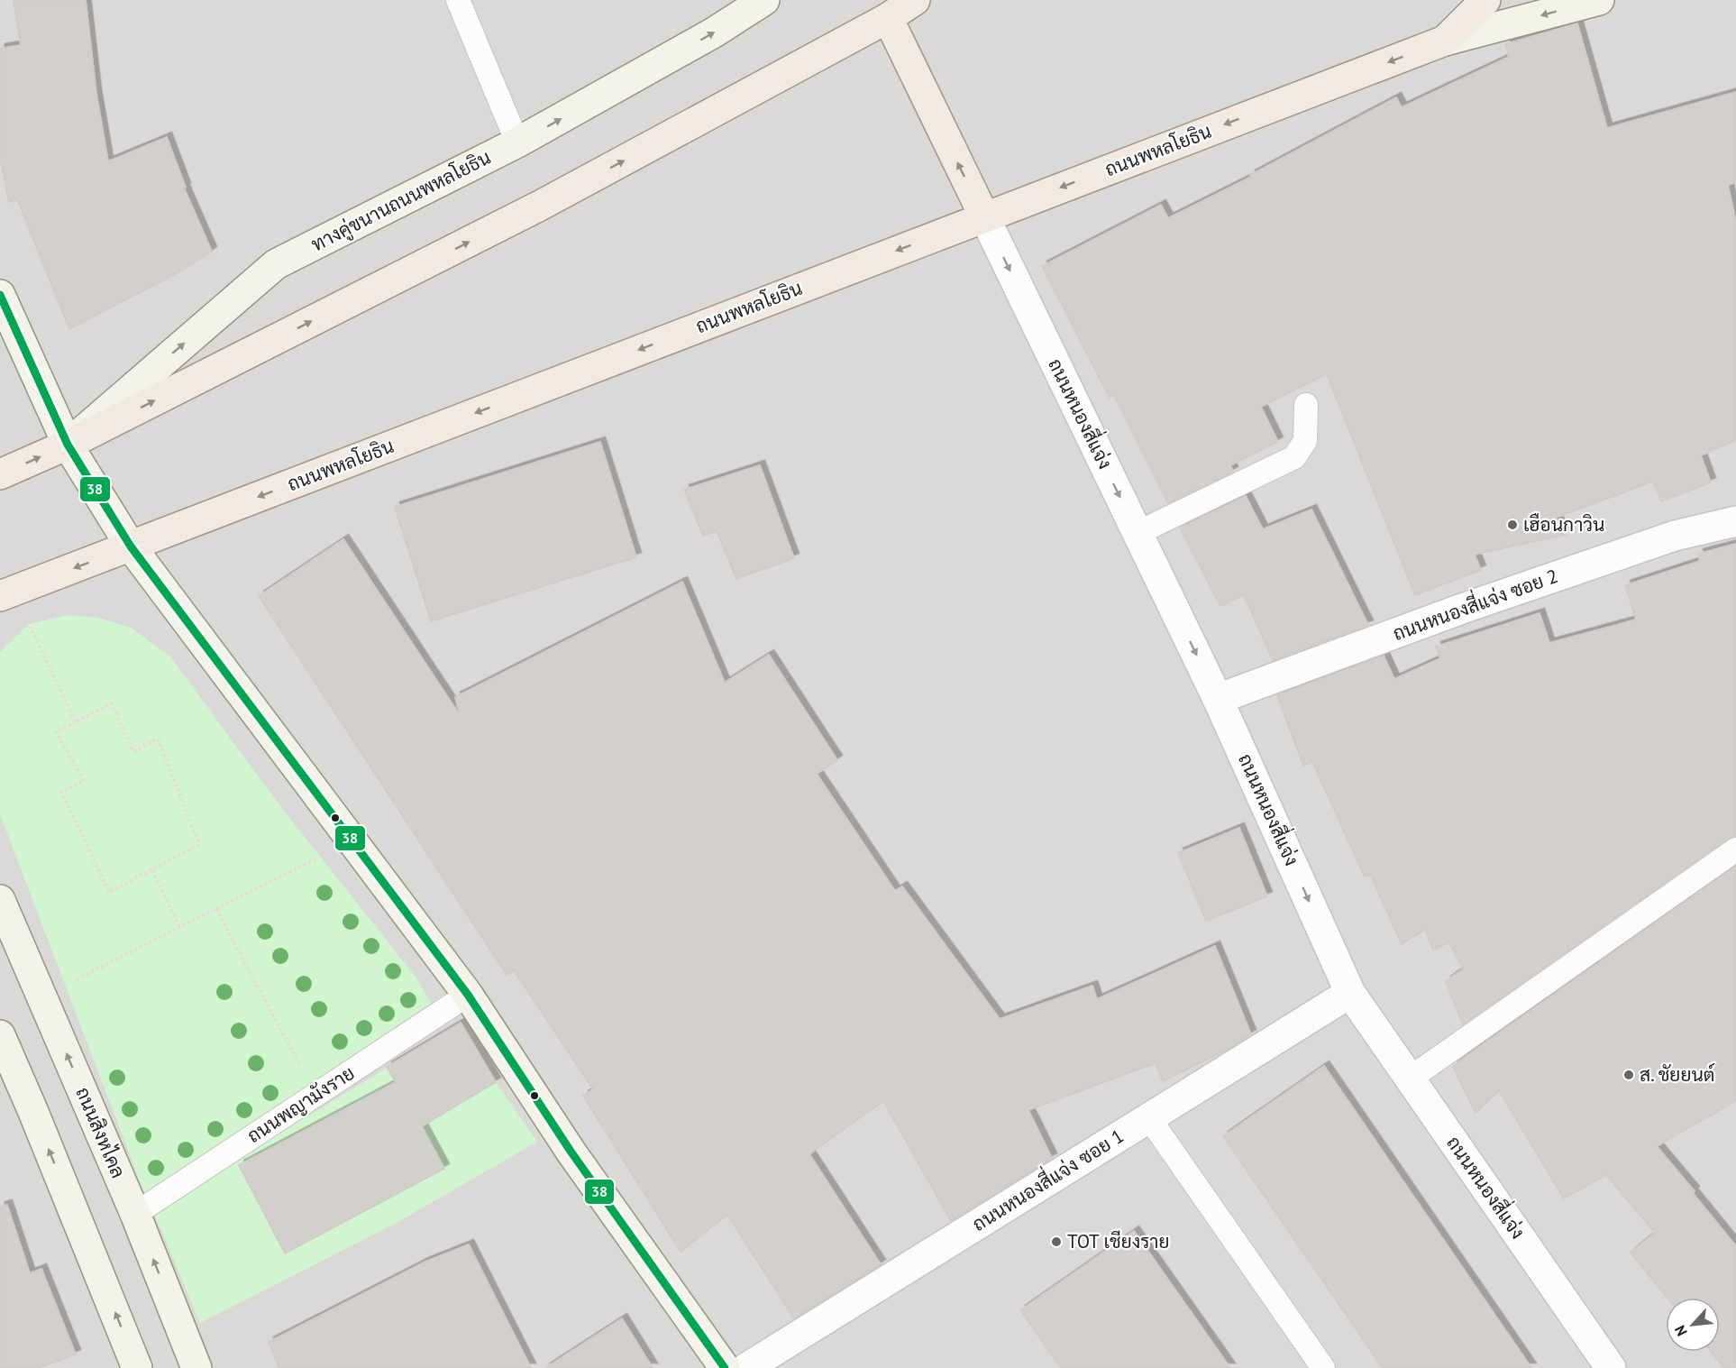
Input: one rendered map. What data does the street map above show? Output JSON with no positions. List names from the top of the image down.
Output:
{
  "streets": {
    "main road": ["ถนนพหลโยธิน", "ทางคู่ขนานถนนพหลโยธิน", "ถนนสิงหไคล"],
    "street": ["ถนนหนองสี่แจ่ง", "ถนนหนองสี่แจ่ง ซอย 2", "ถนนหนองสี่แจ่ง ซอย 1"],
    "lane": ["ถนนพญามังราย"]
  },
  "crossings": [
    ["ถนนพหลโยธิน", "ถนนหนองสี่แจ่ง"],
    ["ถนนหนองสี่แจ่ง", "ถนนหนองสี่แจ่ง ซอย 2"],
    ["ถนนหนองสี่แจ่ง", "ถนนหนองสี่แจ่ง ซอย 1"],
    ["ถนนพญามังราย", "ถนนสิงหไคล"]
  ],
  "one_way": ["ถนนหนองสี่แจ่ง"],
  "places": ["เฮือนกาวิน", "ส. ชัยยนต์", "TOT เชียงราย"],
  "lines": ["transit line 38"],
  "north": "bottom left"
}
